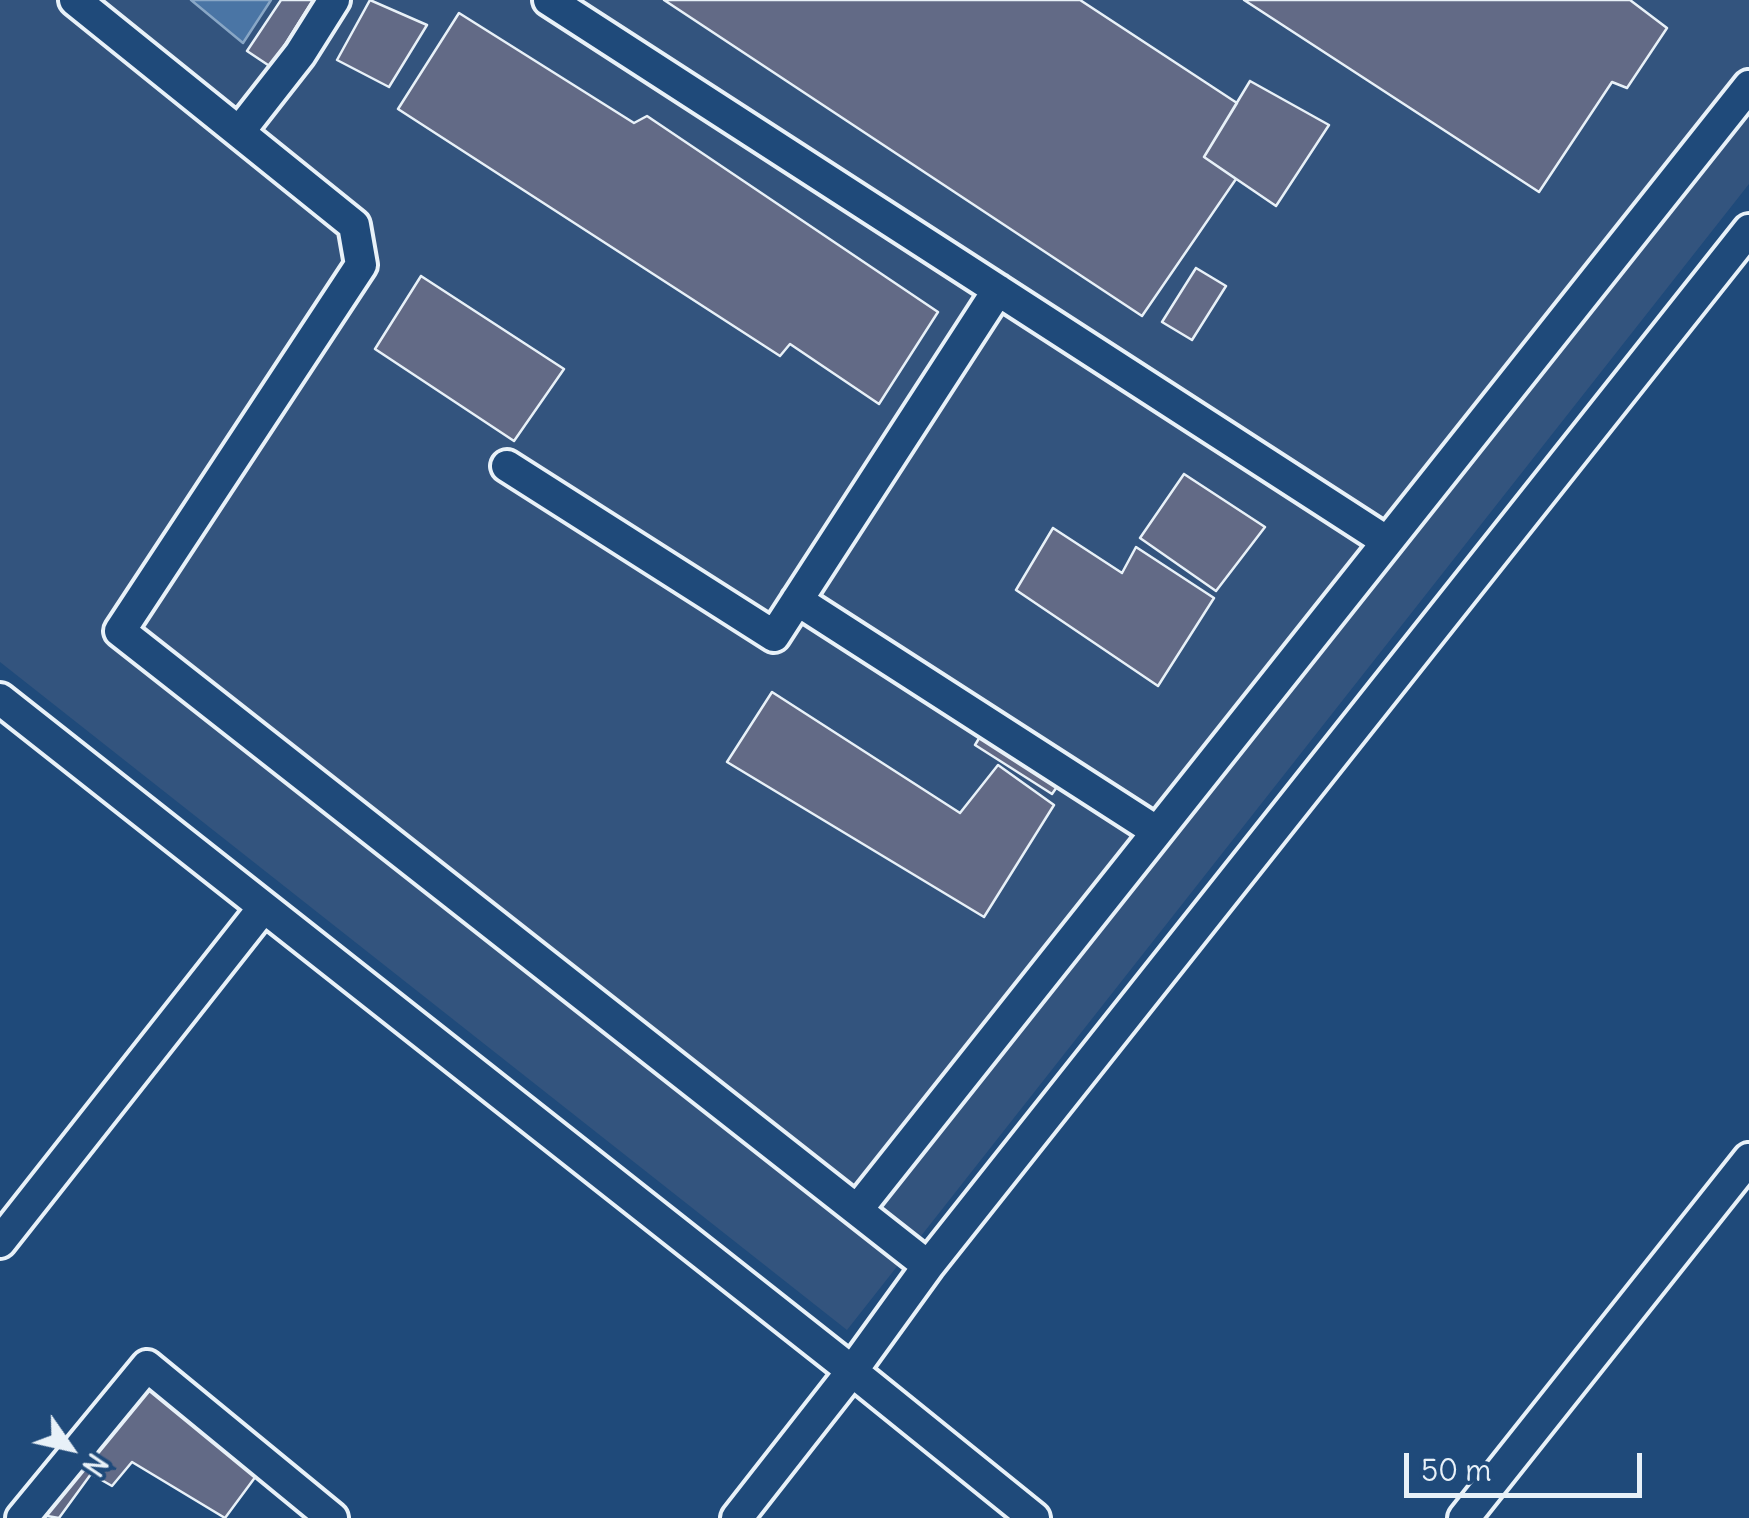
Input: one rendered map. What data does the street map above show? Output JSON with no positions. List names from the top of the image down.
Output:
{
  "scale_bar": "50 m",
  "north": "bottom right"
}
